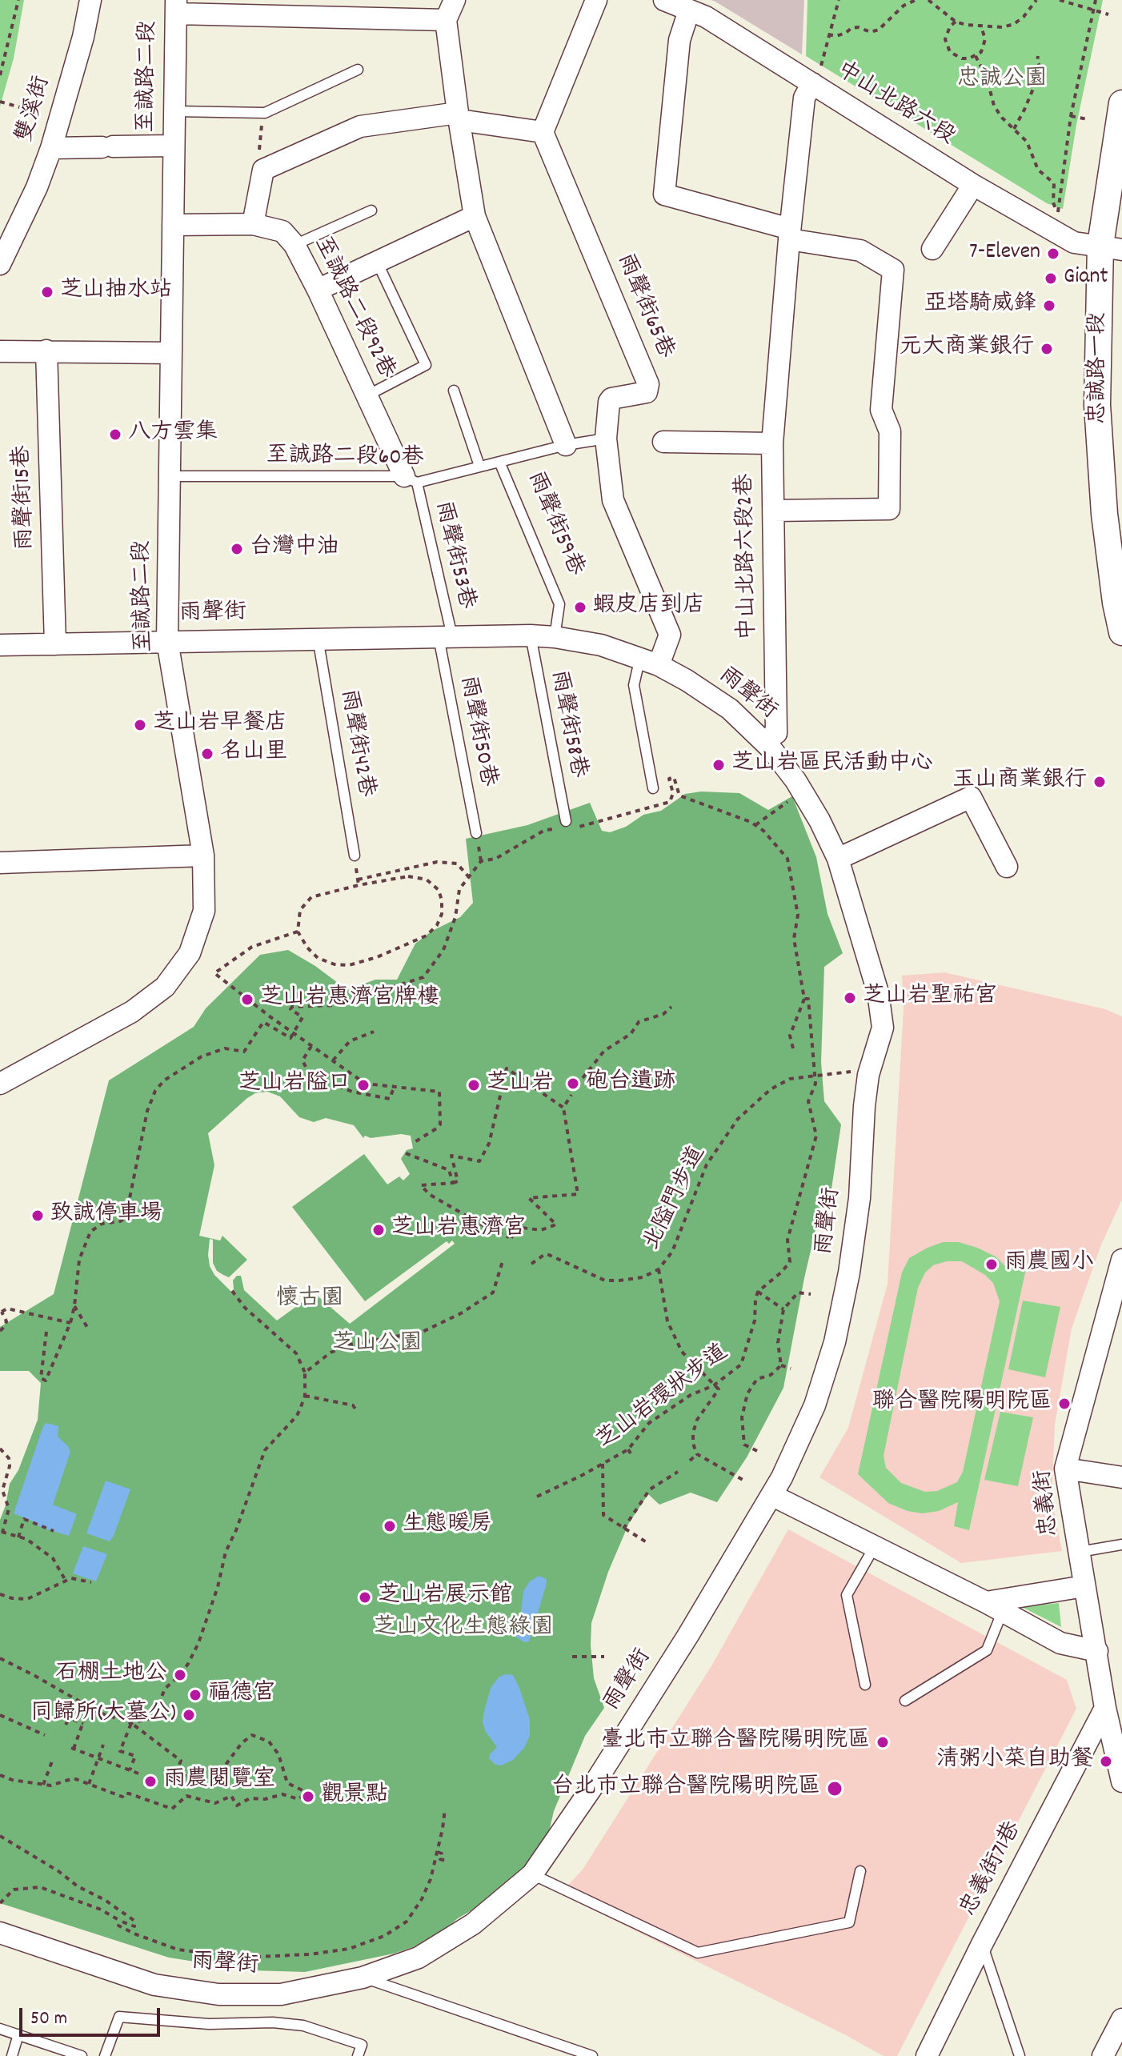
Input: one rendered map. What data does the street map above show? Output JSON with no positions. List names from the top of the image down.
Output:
{
  "streets": {
    "street": [
      "至誠路二段",
      "中山北路六段",
      "雙溪街",
      "雨聲街65巷",
      "至誠路二段92巷",
      "忠誠路一段",
      "雨聲街15巷",
      "雨聲街59巷",
      "中山北路六段2巷",
      "雨聲街",
      "忠義街",
      "忠義街71巷"
    ],
    "lane": [
      "至誠路二段60巷",
      "雨聲街53巷",
      "雨聲街58巷",
      "雨聲街50巷",
      "雨聲街42巷"
    ],
    "path": ["北隘門步道", "芝山岩環狀步道"]
  },
  "crossings": [
    ["至誠路二段", "至誠路二段92巷"],
    ["至誠路二段", "至誠路二段60巷"],
    ["至誠路二段", "雨聲街"],
    ["中山北路六段", "忠誠路一段"],
    ["中山北路六段", "中山北路六段2巷"],
    ["雨聲街65巷", "雨聲街59巷"],
    ["雨聲街65巷", "雨聲街"],
    ["至誠路二段92巷", "至誠路二段60巷"],
    ["至誠路二段92巷", "雨聲街53巷"],
    ["至誠路二段60巷", "雨聲街59巷"],
    ["至誠路二段60巷", "雨聲街53巷"],
    ["雨聲街15巷", "雨聲街"],
    ["雨聲街59巷", "雨聲街"],
    ["雨聲街53巷", "雨聲街"],
    ["雨聲街53巷", "雨聲街50巷"],
    ["中山北路六段2巷", "雨聲街"],
    ["雨聲街", "雨聲街58巷"],
    ["雨聲街", "雨聲街50巷"],
    ["雨聲街", "雨聲街42巷"],
    ["北隘門步道", "芝山岩環狀步道"],
    ["忠義街", "忠義街71巷"]
  ],
  "parks": [
    "忠誠公園",
    "懷古園",
    "芝山公園",
    "芝山文化生態綠園"
  ],
  "places": [
    "7-Eleven",
    "Giant",
    "芝山抽水站",
    "亞塔騎威鋒",
    "元大商業銀行",
    "八方雲集",
    "台灣中油",
    "蝦皮店到店",
    "芝山岩早餐店",
    "名山里",
    "芝山岩區民活動中心",
    "玉山商業銀行",
    "芝山岩聖祐宮",
    "芝山岩惠濟宮牌樓",
    "砲台遺跡",
    "芝山岩隘口",
    "芝山岩",
    "致誠停車場",
    "芝山岩惠濟宮",
    "雨農國小",
    "聯合醫院陽明院區",
    "生態暖房",
    "芝山岩展示館",
    "石棚土地公",
    "福德宮",
    "同歸所(大墓公)",
    "臺北市立聯合醫院陽明院區",
    "清粥小菜自助餐",
    "雨農閱覽室",
    "台北市立聯合醫院陽明院區",
    "觀景點"
  ],
  "scale_bar": "50 m"
}
